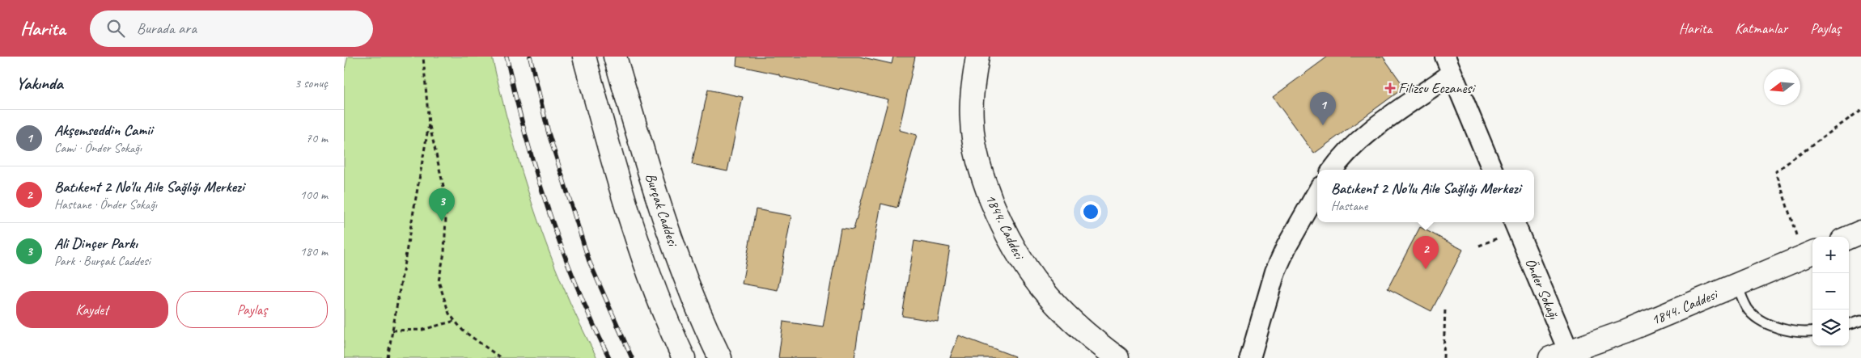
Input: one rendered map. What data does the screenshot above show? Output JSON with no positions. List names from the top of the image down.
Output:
{
  "streets": {
    "street": ["Burçak Caddesi", "1844. Caddesi", "Önder Sokağı"]
  },
  "crossings": [
    ["1844. Caddesi", "Önder Sokağı"]
  ],
  "places": {
    "health": ["Filizsu Eczanesi"]
  },
  "north": "left",
  "page": {
    "header": "Harita",
    "search": "Burada ara",
    "nav": ["Harita", "Katmanlar", "Paylaş"],
    "heading": ["Yakında", "3 sonuç"],
    "pins": ["1", "3", "2"],
    "list": [
      {
        "mark": "1",
        "name": "Akşemseddin Camii",
        "note": "Cami · Önder Sokağı",
        "value": "70 m"
      },
      {
        "mark": "2",
        "name": "Batıkent 2 No'lu Aile Sağlığı Merkezi",
        "note": "Hastane · Önder Sokağı",
        "value": "100 m"
      },
      {
        "mark": "3",
        "name": "Ali Dinçer Parkı",
        "note": "Park · Burçak Caddesi",
        "value": "180 m"
      }
    ],
    "popup": ["Batıkent 2 No'lu Aile Sağlığı Merkezi", "Hastane"],
    "map_buttons": ["+", "−"],
    "buttons": ["Kaydet", "Paylaş"]
  }
}
